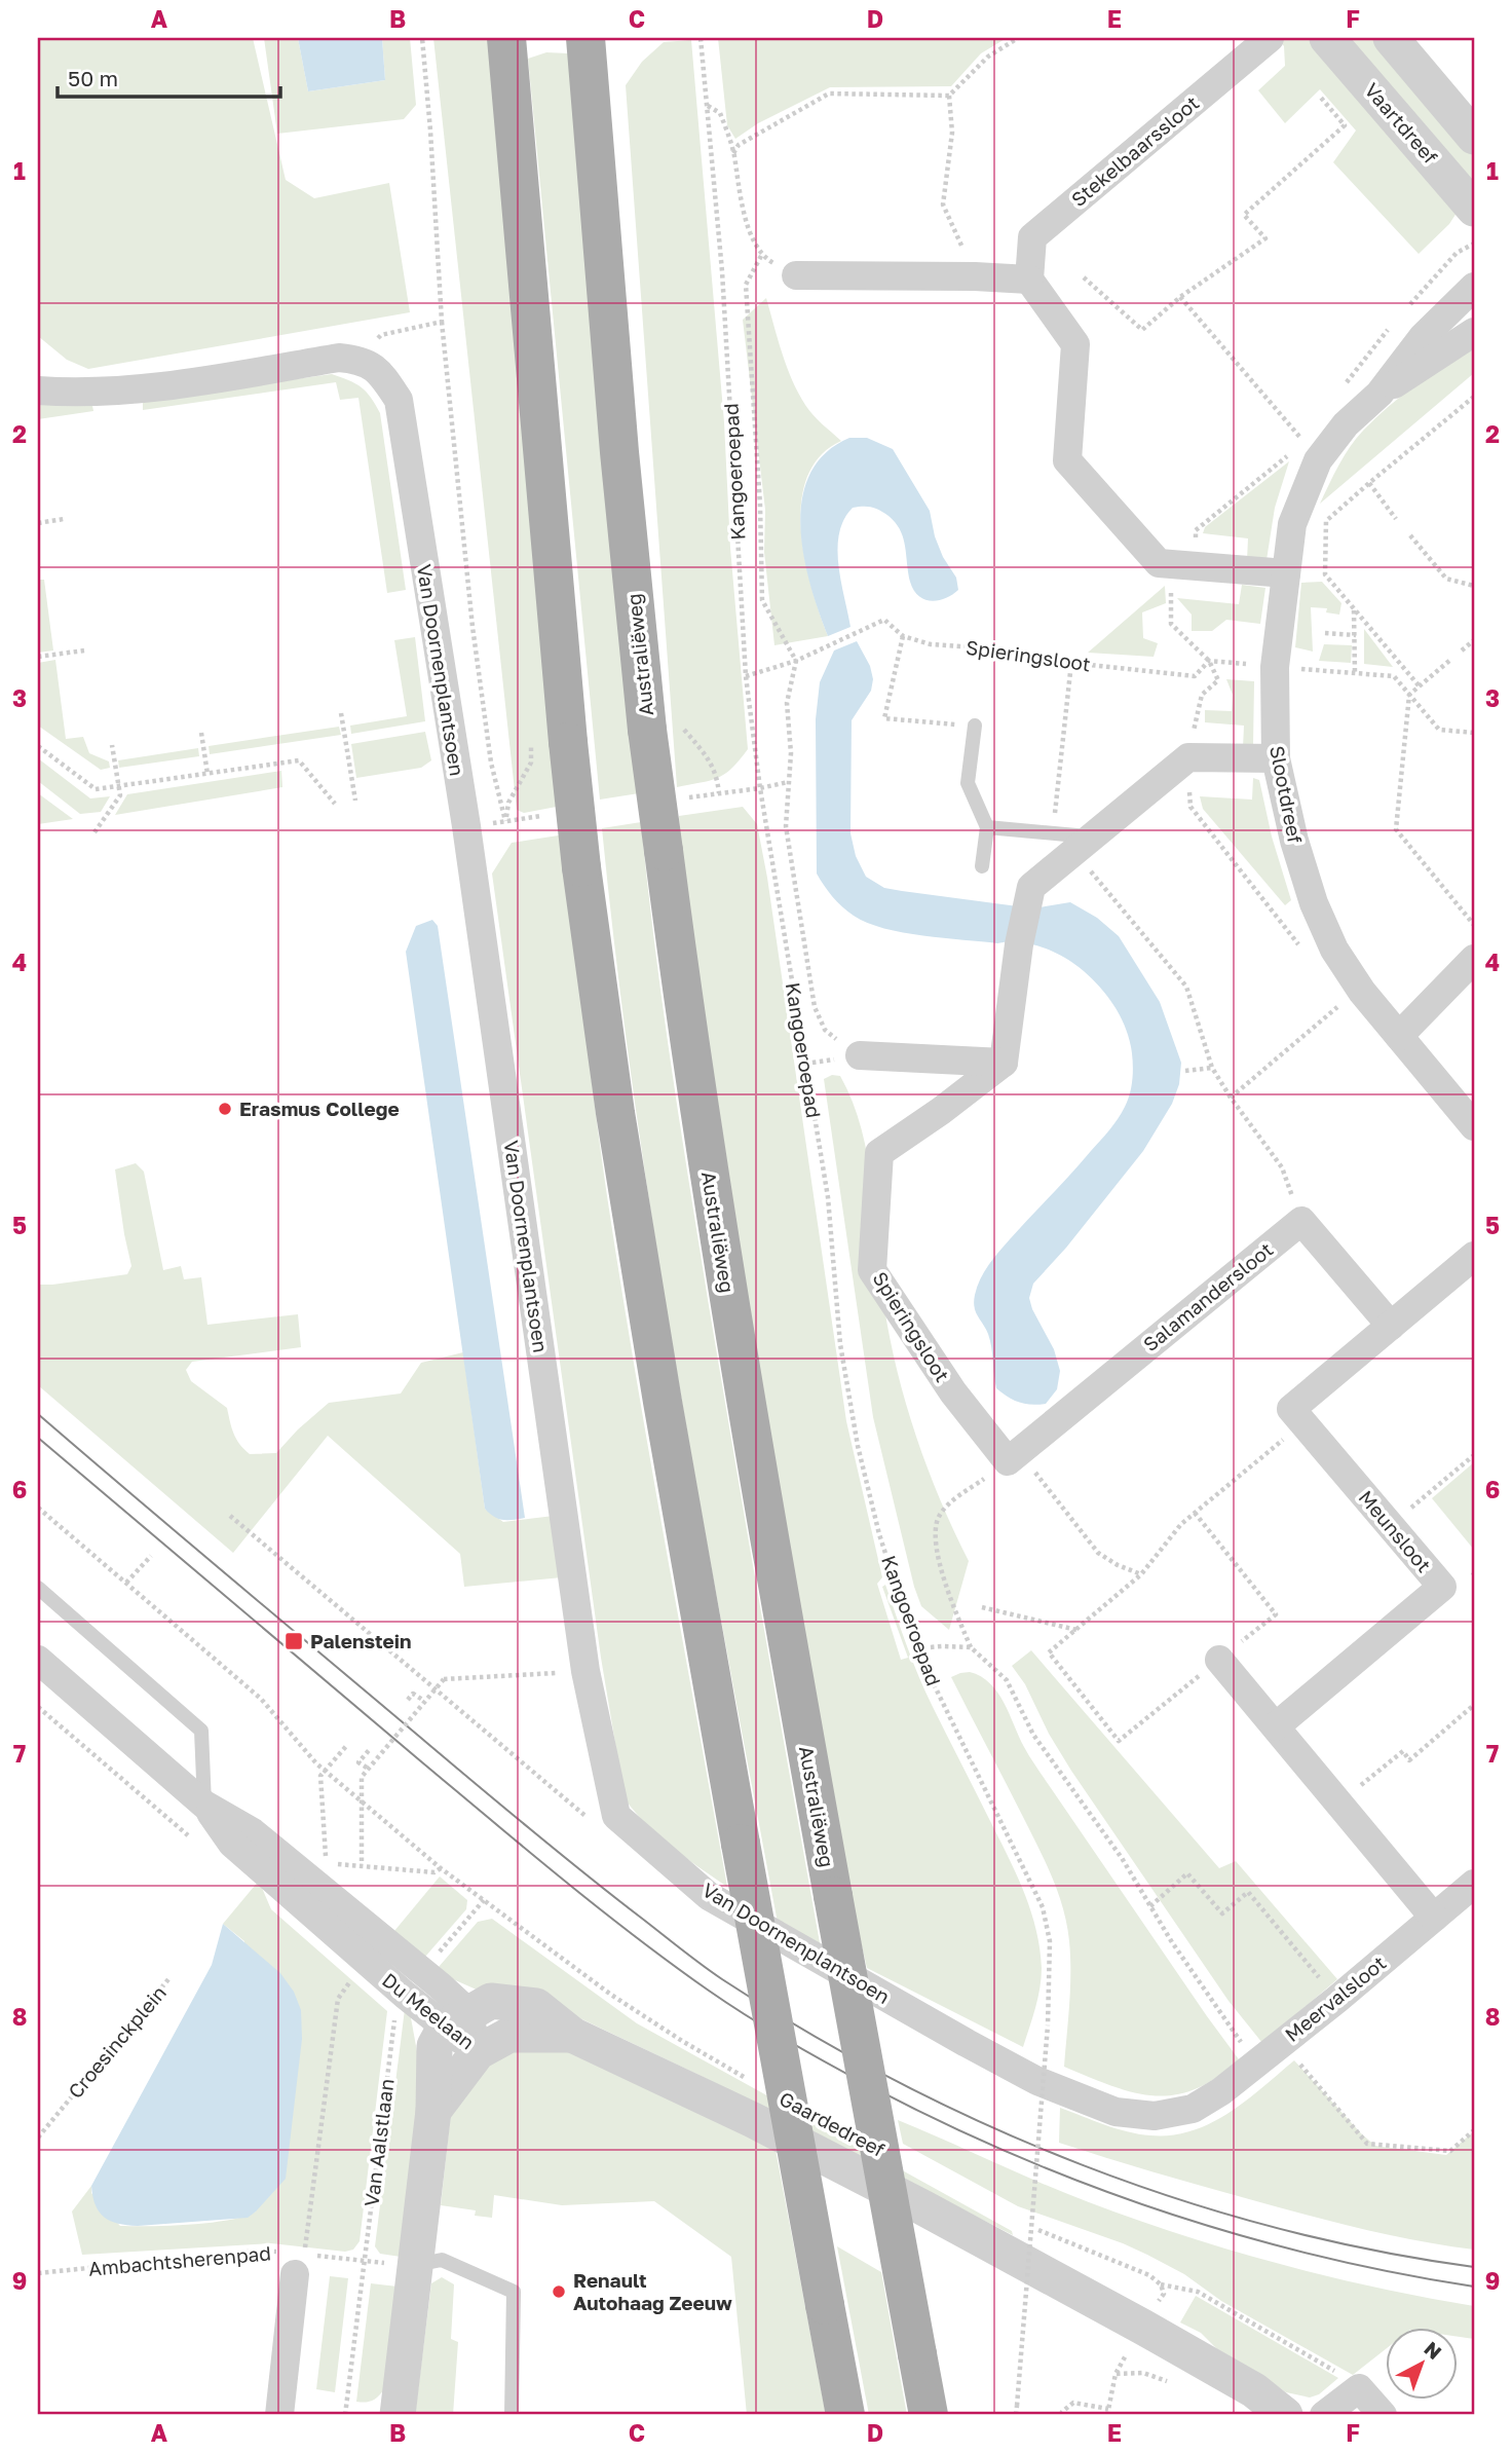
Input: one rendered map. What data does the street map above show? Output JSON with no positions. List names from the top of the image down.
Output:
{
  "streets": {
    "main road": ["Australiëweg"],
    "street": [
      "Vaartdreef",
      "Stekelbaarssloot",
      "Spieringsloot",
      "Van Doornenplantsoen",
      "Slootdreef",
      "Salamandersloot",
      "Meunsloot",
      "Meervalsloot",
      "Du Meelaan",
      "Gaardedreef"
    ],
    "path": [
      "Kangoeroepad",
      "Croesinckplein",
      "Van Aalstlaan",
      "Ambachtsherenpad"
    ]
  },
  "crossings": [
    ["Kangoeroepad", "Spieringsloot"],
    ["Spieringsloot", "Slootdreef"],
    ["Spieringsloot", "Salamandersloot"],
    ["Van Doornenplantsoen", "Meervalsloot"],
    ["Du Meelaan", "Gaardedreef"],
    ["Du Meelaan", "Van Aalstlaan"],
    ["Van Aalstlaan", "Ambachtsherenpad"]
  ],
  "places": {
    "other": ["Erasmus College", "Renault Autohaag Zeeuw"],
    "transit": ["Palenstein"]
  },
  "scale_bar": "50 m",
  "north": "top right",
  "grid": {
    "columns": [
      "A",
      "B",
      "C",
      "D",
      "E",
      "F"
    ],
    "rows": [
      "1",
      "2",
      "3",
      "4",
      "5",
      "6",
      "7",
      "8",
      "9"
    ]
  }
}
